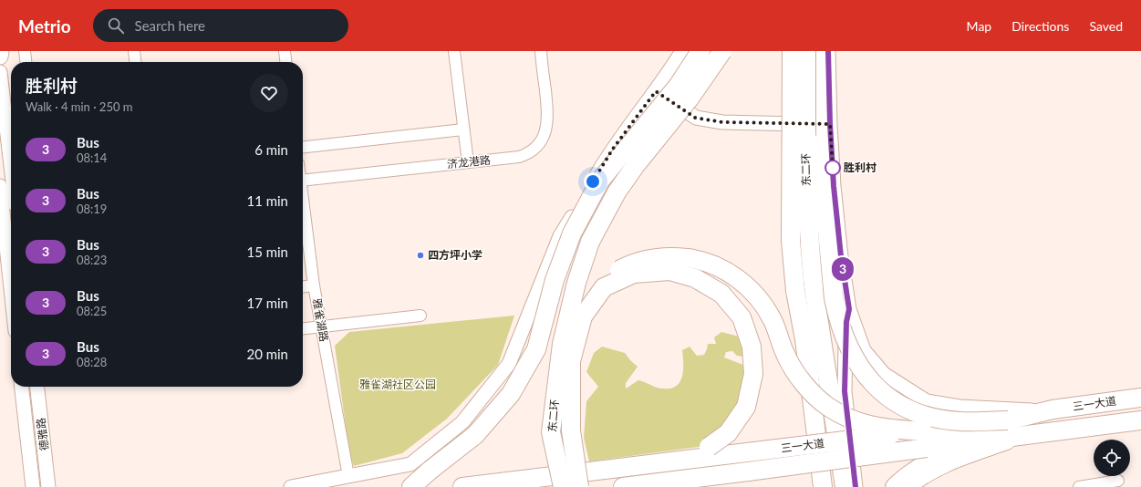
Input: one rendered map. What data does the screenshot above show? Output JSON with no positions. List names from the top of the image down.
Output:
{
  "streets": {
    "highway": ["东二环", "三一大道"],
    "street": ["济龙港路", "雅雀湖路", "德雅路"]
  },
  "parks": ["雅雀湖社区公园"],
  "places": ["胜利村", "四方坪小学"],
  "lines": ["bus line 3"],
  "page": {
    "header": "Metrio",
    "search": "Search here",
    "nav": ["Map", "Directions", "Saved"],
    "on_map": "3",
    "heading": ["胜利村", "Walk · 4 min · 250 m"],
    "list": [
      {
        "mark": "3",
        "name": "Bus",
        "note": "08:14",
        "value": "6 min"
      },
      {
        "mark": "3",
        "name": "Bus",
        "note": "08:19",
        "value": "11 min"
      },
      {
        "mark": "3",
        "name": "Bus",
        "note": "08:23",
        "value": "15 min"
      },
      {
        "mark": "3",
        "name": "Bus",
        "note": "08:25",
        "value": "17 min"
      },
      {
        "mark": "3",
        "name": "Bus",
        "note": "08:28",
        "value": "20 min"
      }
    ]
  }
}
